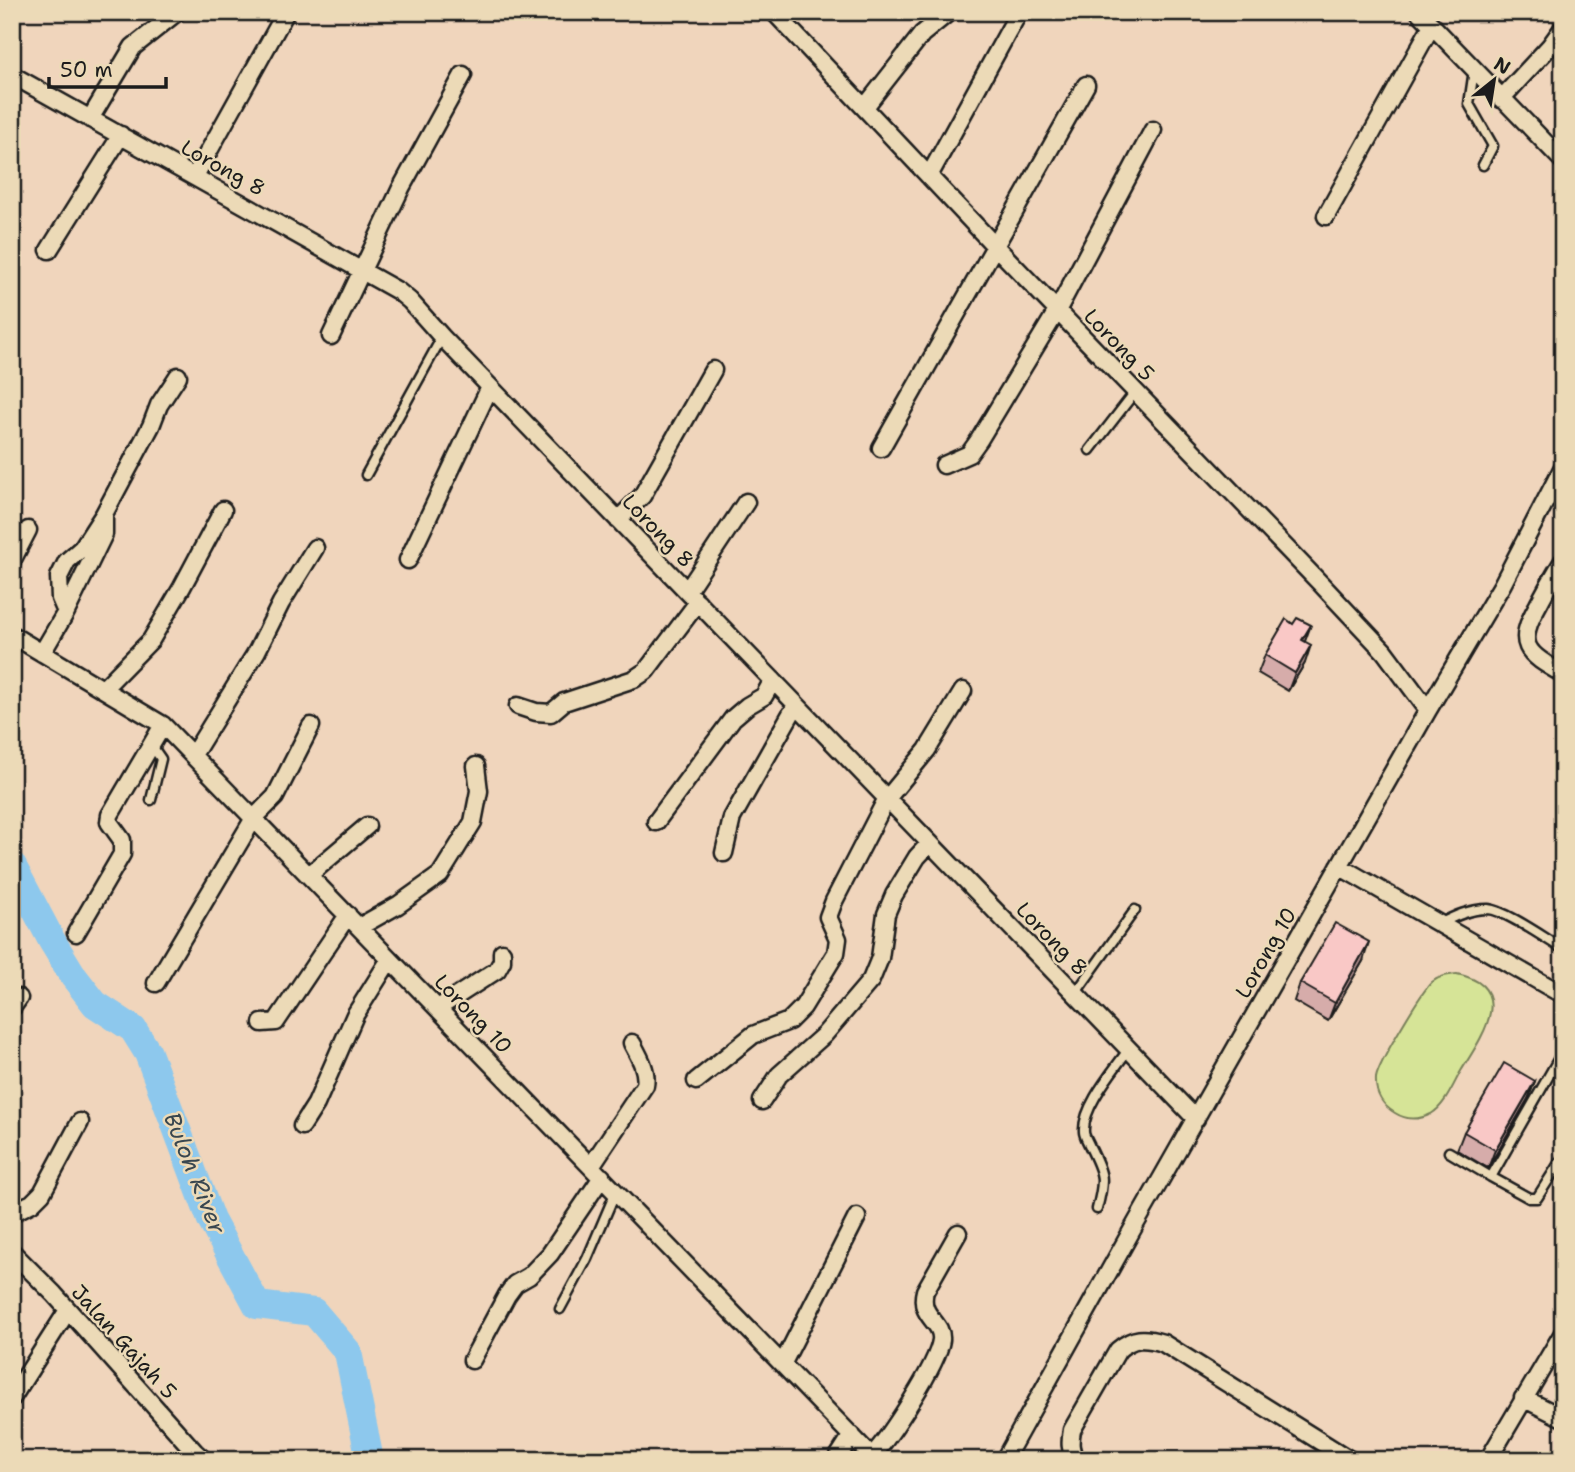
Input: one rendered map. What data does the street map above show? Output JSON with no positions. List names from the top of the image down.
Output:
{
  "streets": {
    "street": [
      "Lorong 8",
      "Lorong 5",
      "Lorong 10",
      "Jalan Gajah 5"
    ]
  },
  "crossings": [
    ["Lorong 8", "Lorong 10"],
    ["Lorong 5", "Lorong 10"]
  ],
  "water": ["Buloh River"],
  "scale_bar": "50 m",
  "north": "top right"
}
